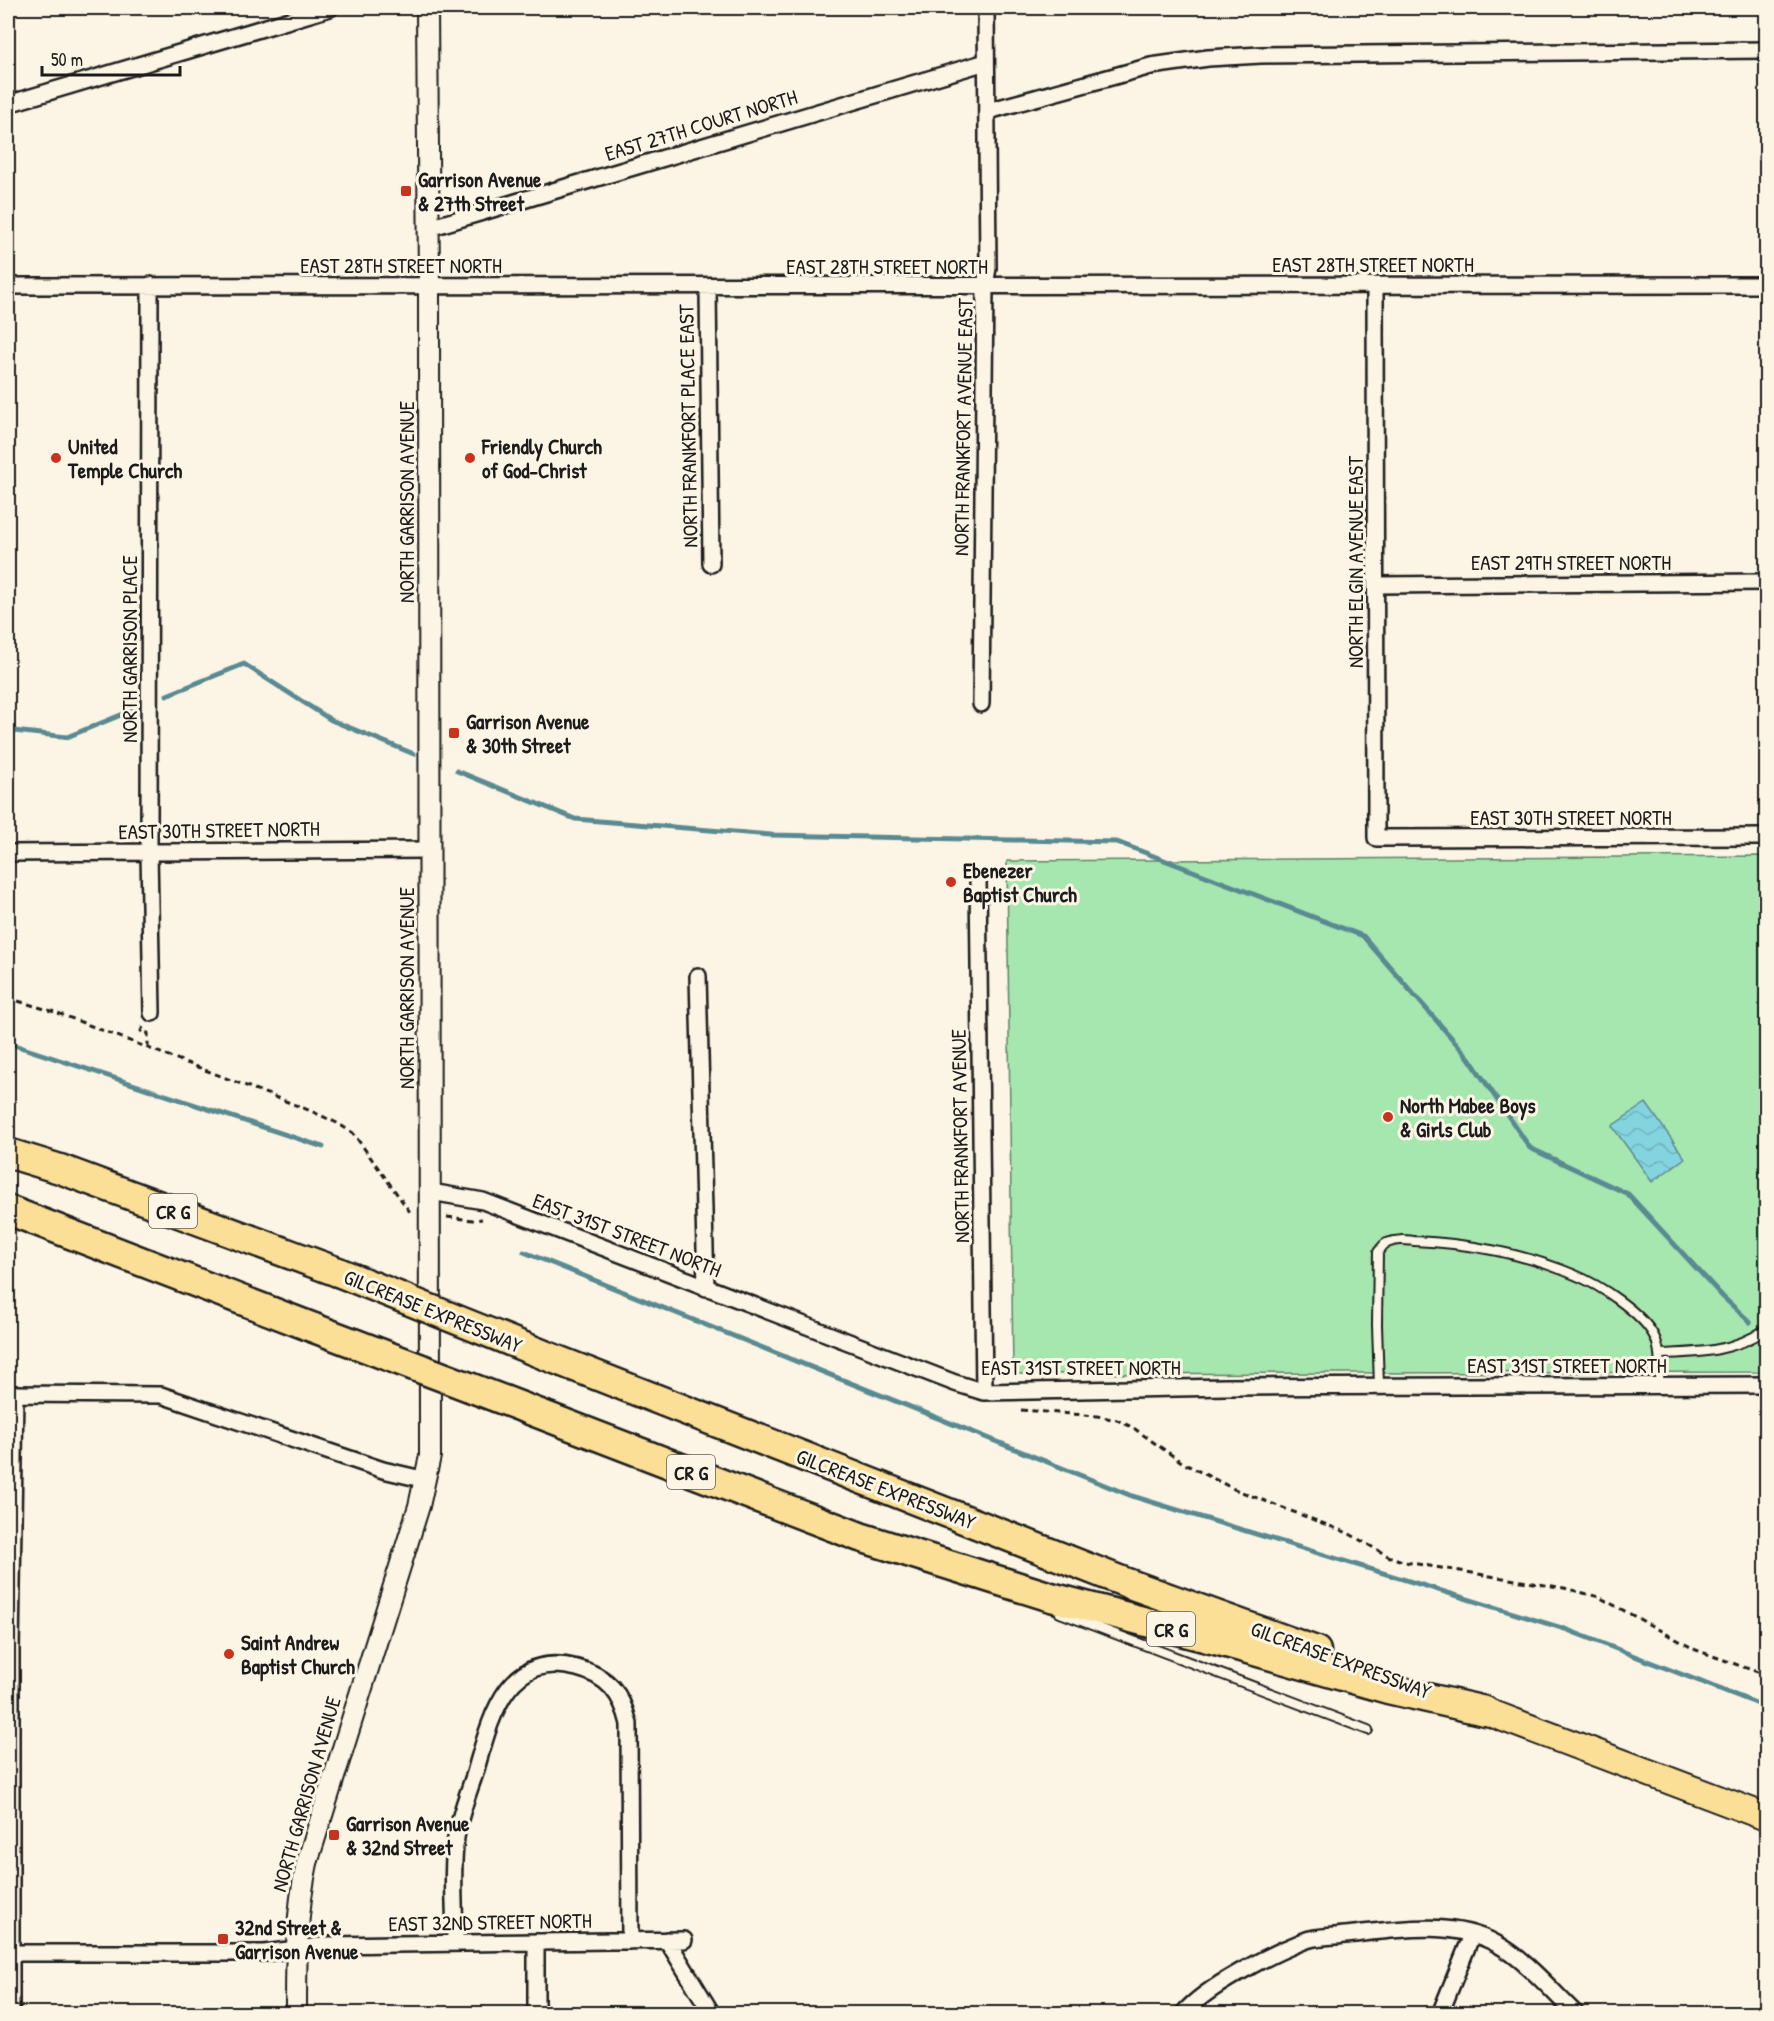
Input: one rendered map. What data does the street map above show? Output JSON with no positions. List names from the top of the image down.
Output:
{
  "streets": {
    "highway": ["CR G", "GILCREASE EXPRESSWAY"],
    "street": [
      "EAST 27TH COURT NORTH",
      "EAST 28TH STREET NORTH",
      "NORTH FRANKFORT PLACE EAST",
      "NORTH FRANKFORT AVENUE EAST",
      "NORTH GARRISON AVENUE",
      "NORTH ELGIN AVENUE EAST",
      "EAST 29TH STREET NORTH",
      "NORTH GARRISON PLACE",
      "EAST 30TH STREET NORTH",
      "NORTH FRANKFORT AVENUE",
      "EAST 31ST STREET NORTH",
      "EAST 32ND STREET NORTH"
    ]
  },
  "crossings": [
    ["EAST 27TH COURT NORTH", "NORTH FRANKFORT AVENUE EAST"],
    ["EAST 27TH COURT NORTH", "NORTH GARRISON AVENUE"],
    ["EAST 28TH STREET NORTH", "NORTH FRANKFORT PLACE EAST"],
    ["EAST 28TH STREET NORTH", "NORTH FRANKFORT AVENUE EAST"],
    ["EAST 28TH STREET NORTH", "NORTH GARRISON AVENUE"],
    ["EAST 28TH STREET NORTH", "NORTH ELGIN AVENUE EAST"],
    ["EAST 28TH STREET NORTH", "NORTH GARRISON PLACE"],
    ["NORTH GARRISON AVENUE", "EAST 30TH STREET NORTH"],
    ["NORTH GARRISON AVENUE", "EAST 31ST STREET NORTH"],
    ["NORTH GARRISON AVENUE", "EAST 32ND STREET NORTH"],
    ["NORTH ELGIN AVENUE EAST", "EAST 29TH STREET NORTH"],
    ["NORTH ELGIN AVENUE EAST", "EAST 30TH STREET NORTH"],
    ["NORTH GARRISON PLACE", "EAST 30TH STREET NORTH"],
    ["NORTH FRANKFORT AVENUE", "EAST 31ST STREET NORTH"],
    ["CR G", "GILCREASE EXPRESSWAY"]
  ],
  "places": {
    "transit": [
      "Garrison Avenue & 27th Street",
      "Garrison Avenue & 30th Street",
      "Garrison Avenue & 32nd Street",
      "32nd Street & Garrison Avenue"
    ],
    "other": [
      "United Temple Church",
      "Friendly Church of God-Christ",
      "Ebenezer Baptist Church",
      "North Mabee Boys & Girls Club",
      "Saint Andrew Baptist Church"
    ]
  },
  "scale_bar": "50 m"
}
